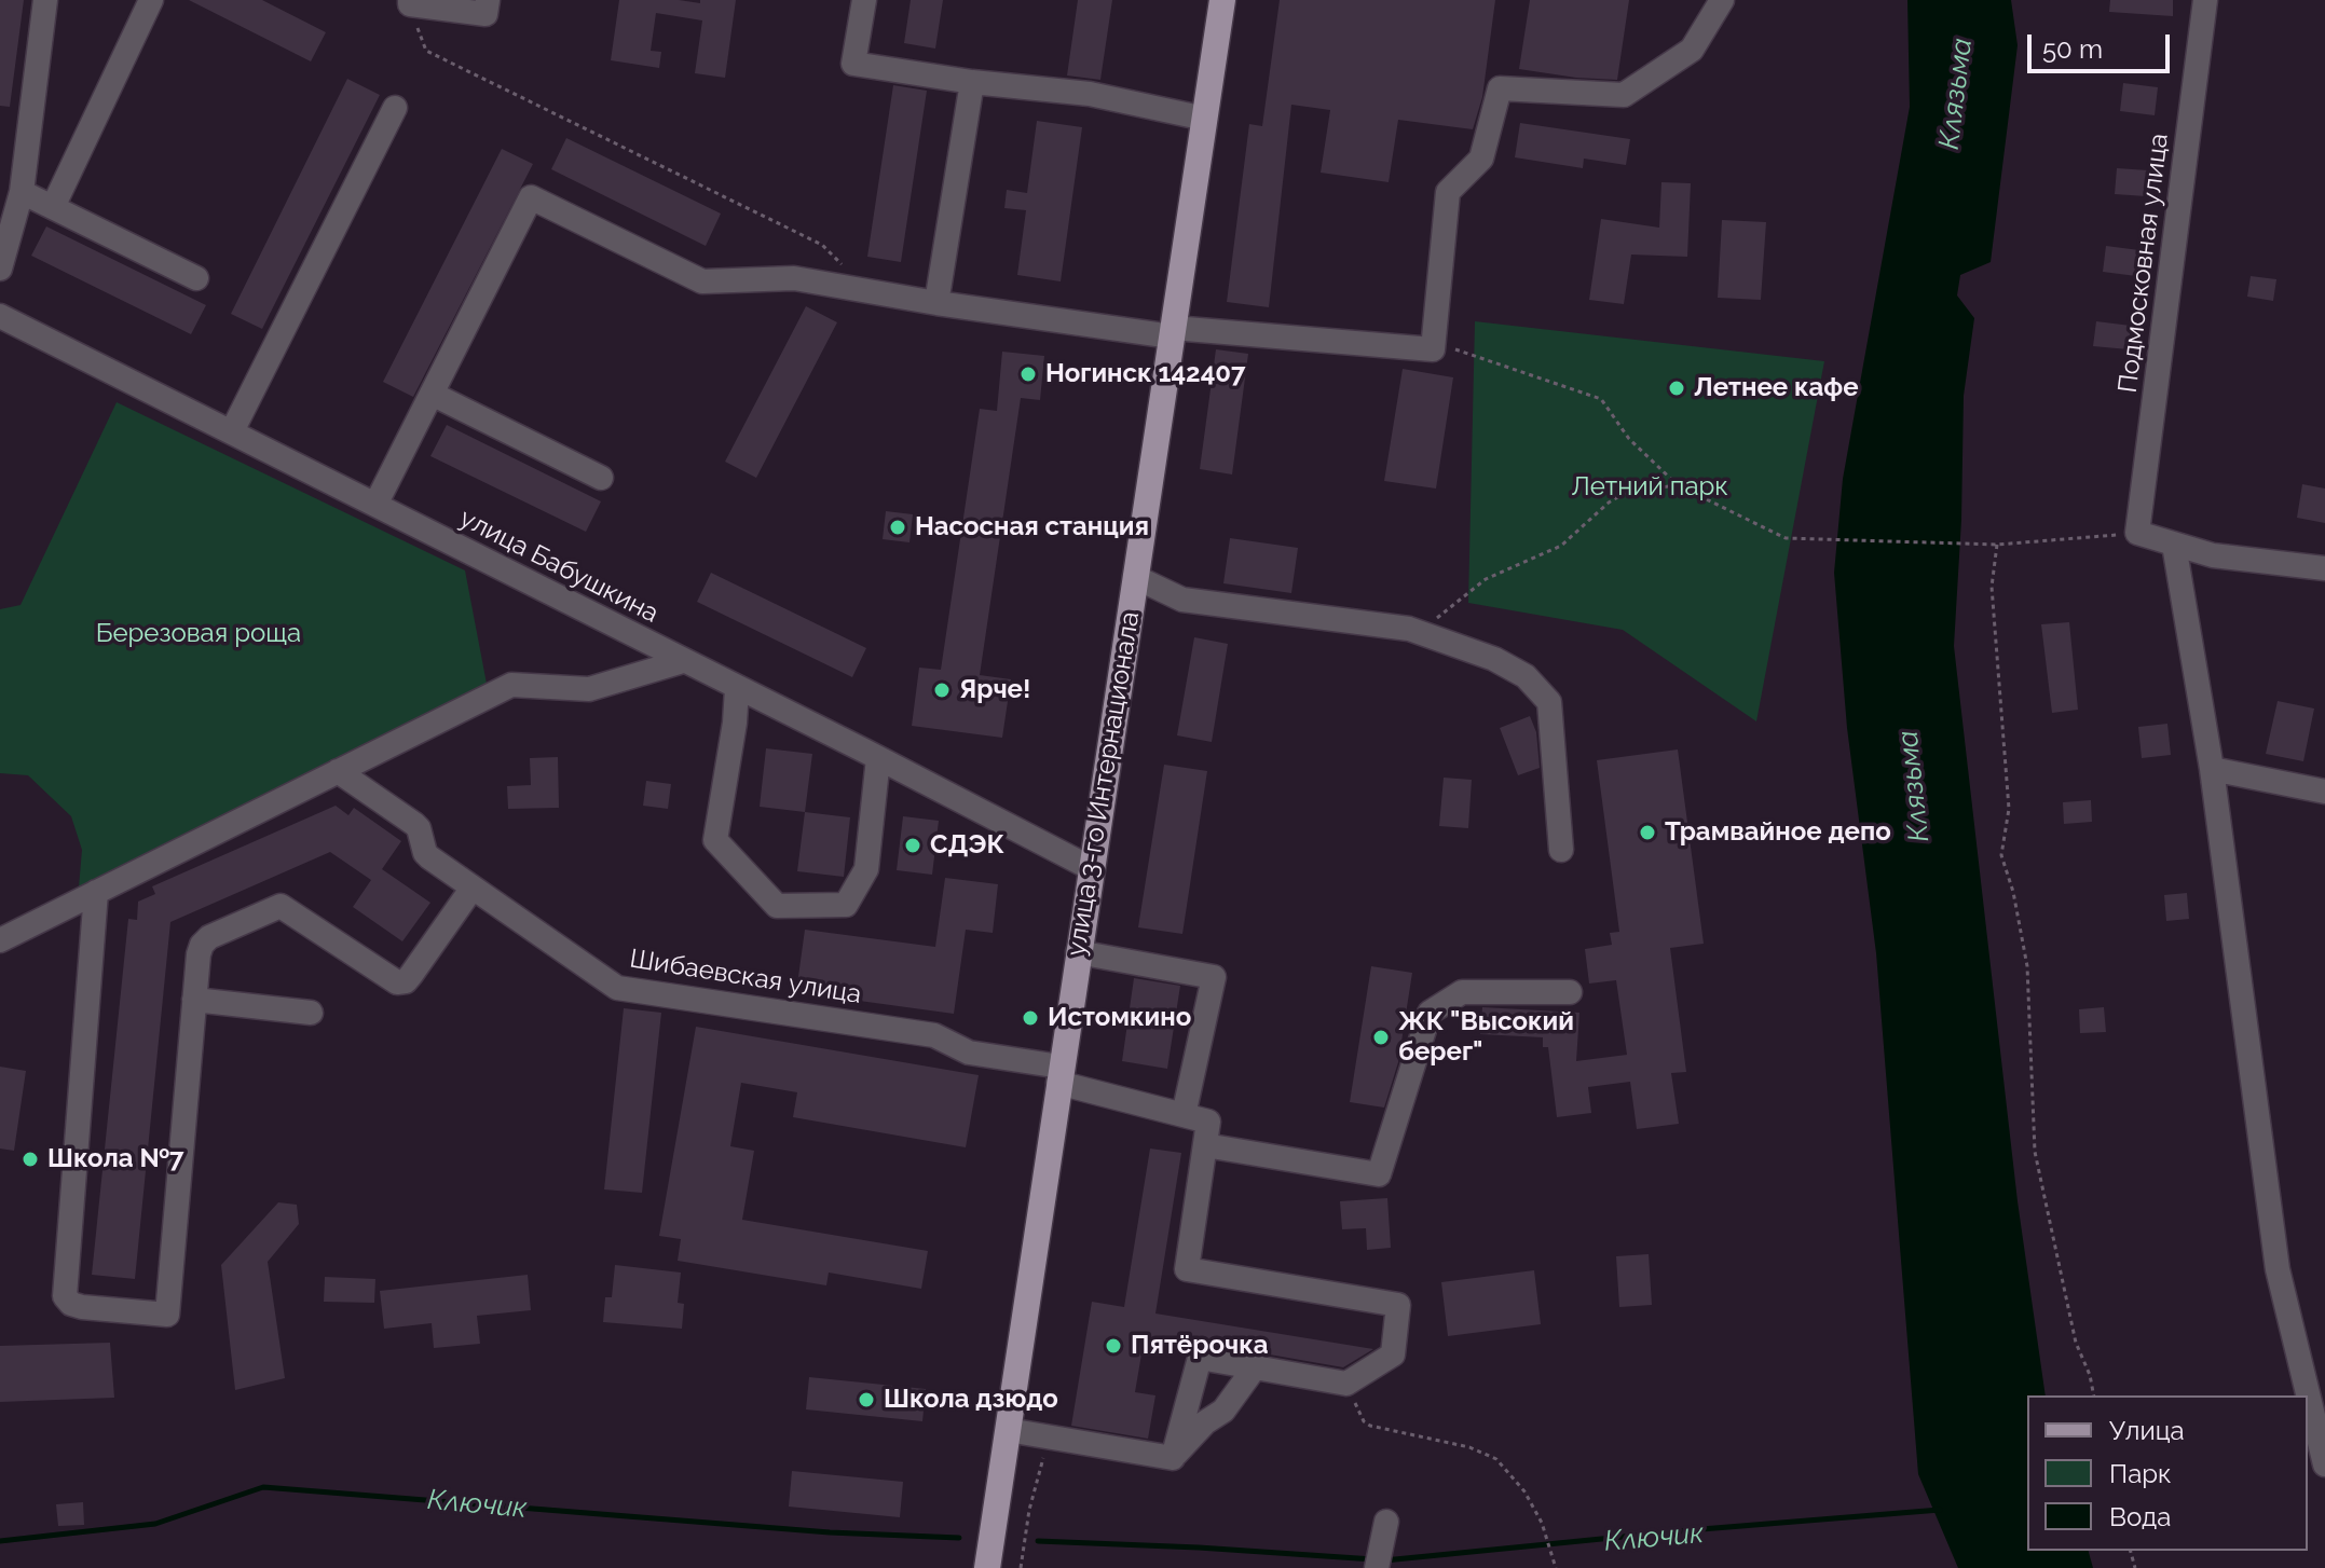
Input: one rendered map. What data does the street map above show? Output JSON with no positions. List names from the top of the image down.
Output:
{
  "streets": {
    "main road": ["улица 3-го Интернационала"],
    "street": ["Подмосковная улица", "улица Бабушкина", "Шибаевская улица"]
  },
  "crossings": [
    ["улица Бабушкина", "улица 3-го Интернационала"],
    ["улица 3-го Интернационала", "Шибаевская улица"]
  ],
  "water": ["Клязьма", "Ключик"],
  "parks": ["Летний парк", "Березовая роща"],
  "places": [
    "Ногинск 142407",
    "Летнее кафе",
    "Насосная станция",
    "Ярче!",
    "Трамвайное депо",
    "СДЭК",
    "Истомкино",
    "ЖК \"Высокий берег\"",
    "Школа №7",
    "Пятёрочка",
    "Школа дзюдо"
  ],
  "legend": ["Улица", "Парк", "Вода"],
  "scale_bar": "50 m"
}
